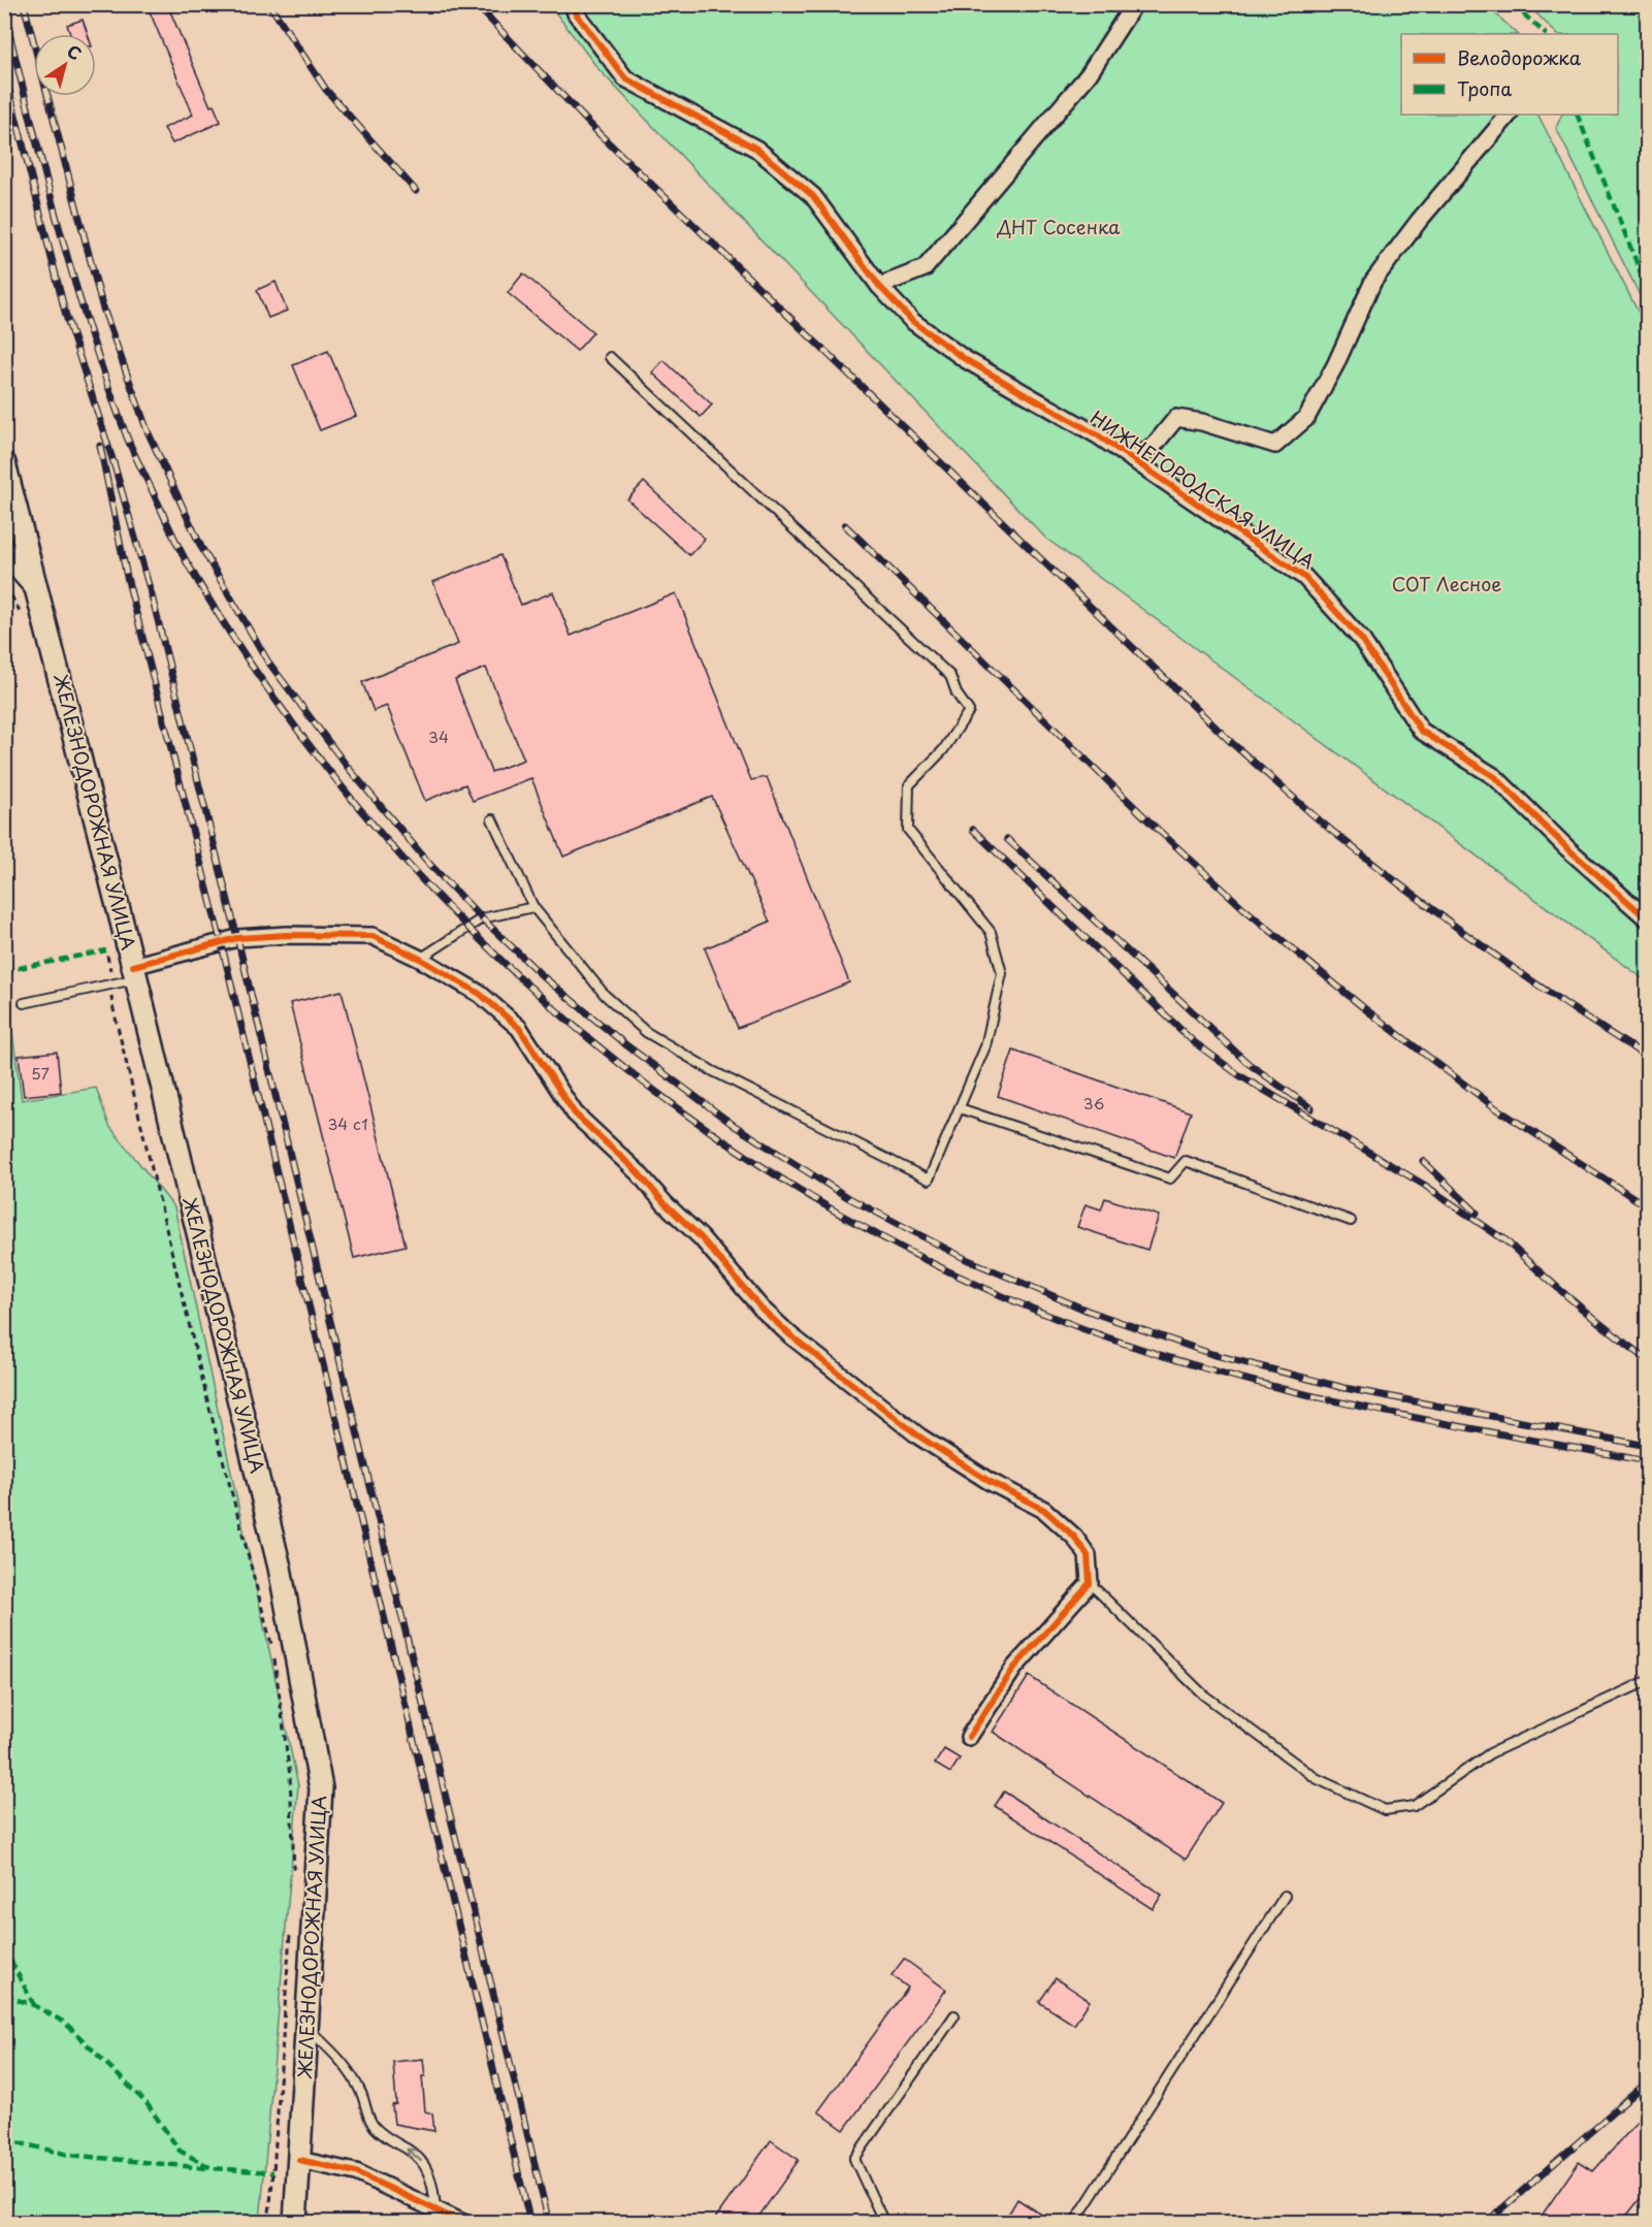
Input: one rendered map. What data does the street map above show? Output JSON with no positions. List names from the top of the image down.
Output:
{
  "streets": {
    "main road": ["ЖЕЛЕЗНОДОРОЖНАЯ УЛИЦА"],
    "street": ["НИЖНЕГОРОДСКАЯ УЛИЦА"]
  },
  "parks": ["ДНТ Сосенка", "СОТ Лесное"],
  "house_numbers": [
    "34",
    "57",
    "36",
    "34 с1"
  ],
  "legend": ["Велодорожка", "Тропа"],
  "north": "top right"
}
